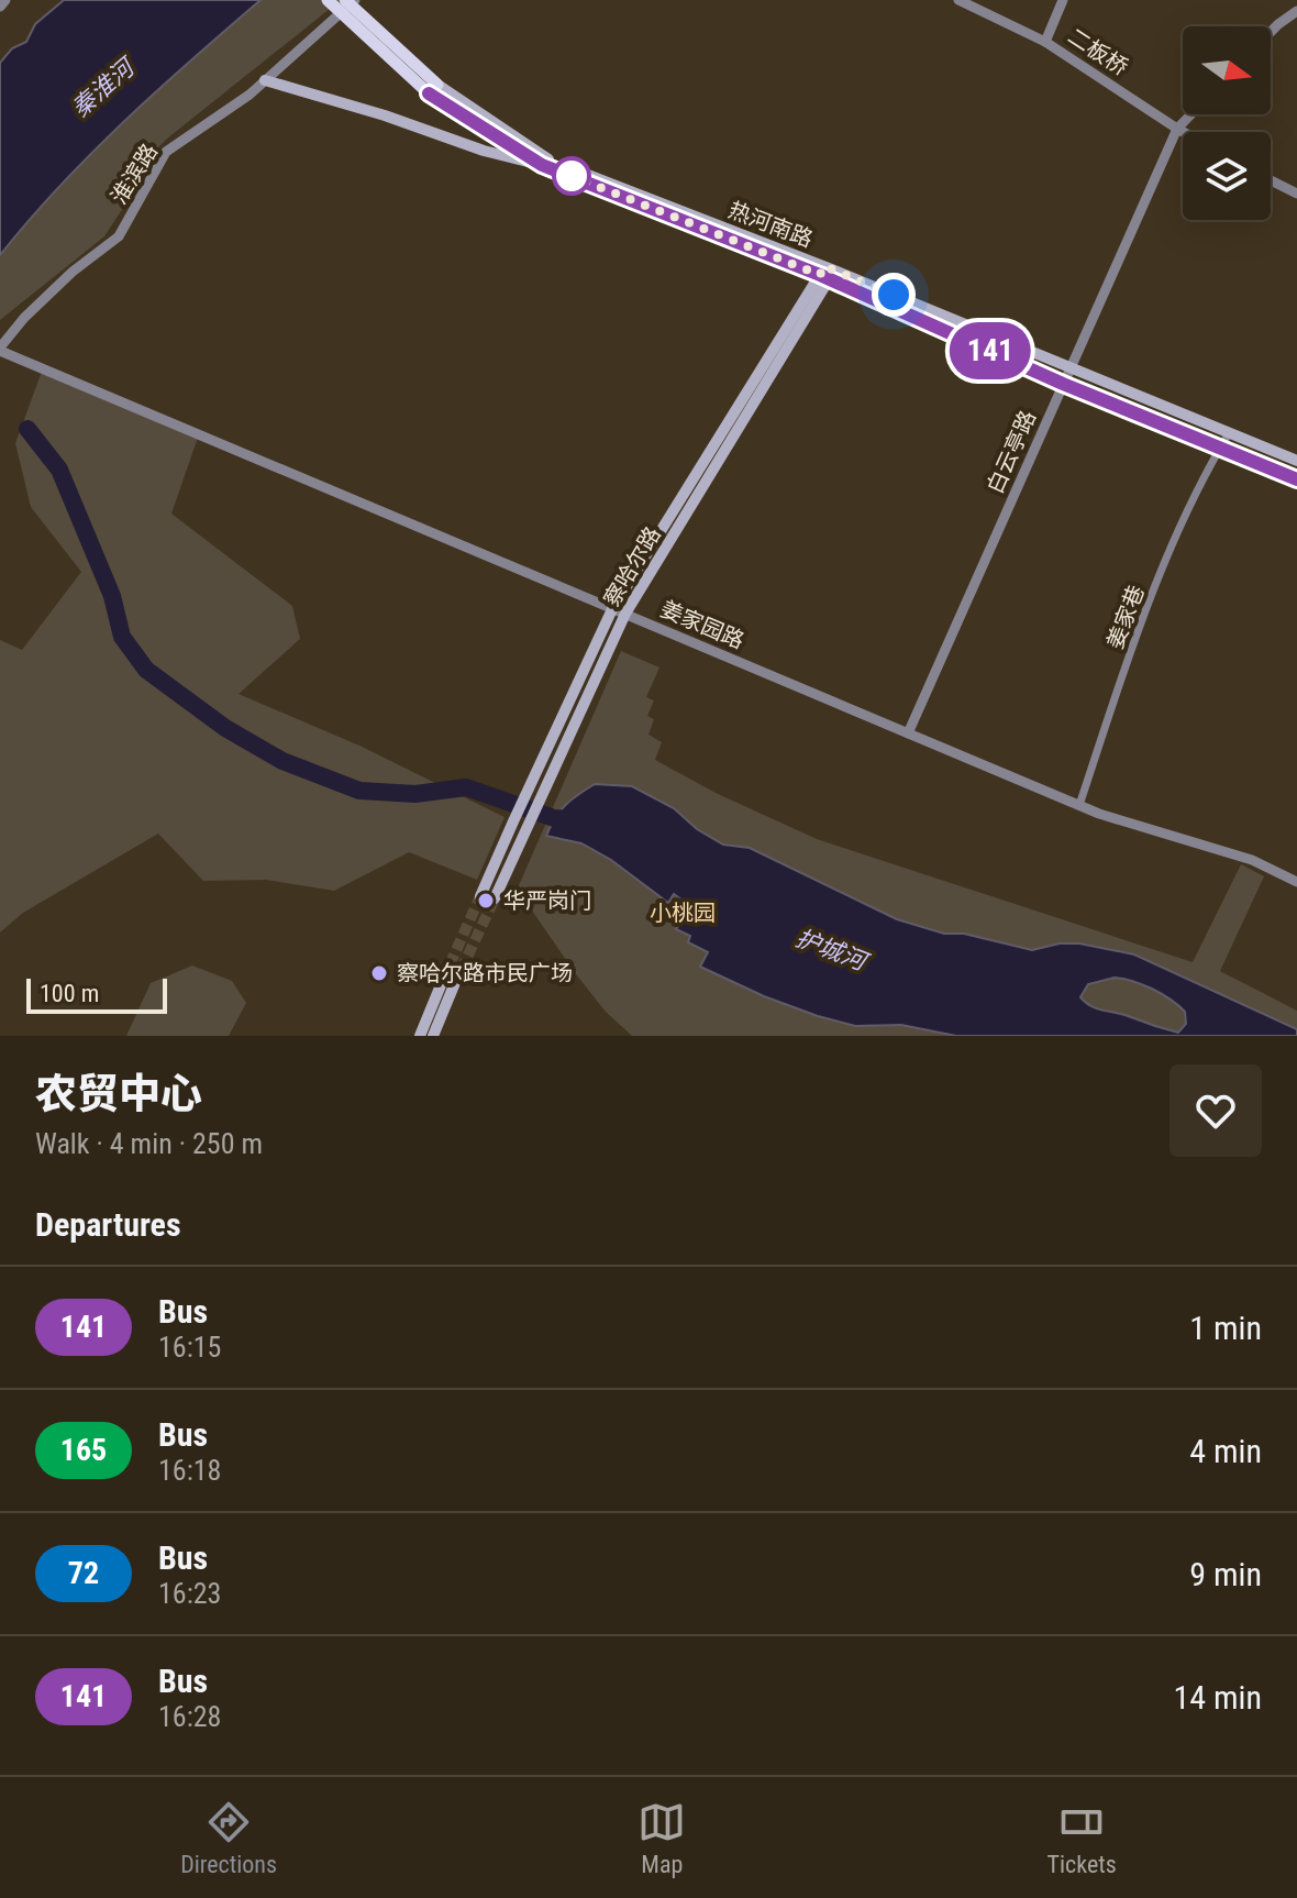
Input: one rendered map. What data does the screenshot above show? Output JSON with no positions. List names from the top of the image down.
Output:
{
  "streets": {
    "main road": ["热河南路", "察哈尔路"],
    "street": [
      "二板桥",
      "淮滨路",
      "白云亭路",
      "姜家巷",
      "姜家园路"
    ]
  },
  "crossings": [
    ["二板桥", "白云亭路"],
    ["淮滨路", "姜家园路"],
    ["热河南路", "白云亭路"],
    ["热河南路", "察哈尔路"],
    ["热河南路", "姜家巷"],
    ["白云亭路", "姜家园路"],
    ["察哈尔路", "姜家园路"],
    ["姜家巷", "姜家园路"]
  ],
  "water": ["秦淮河", "护城河"],
  "parks": ["小桃园"],
  "places": ["华严岗门", "察哈尔路市民广场"],
  "lines": ["bus line 141"],
  "scale_bar": "100 m",
  "north": "right",
  "page": {
    "on_map": "141",
    "scale": "100 m",
    "heading": [
      ["农贸中心", "Walk · 4 min · 250 m"],
      "Departures"
    ],
    "list": [
      {
        "mark": "141",
        "name": "Bus",
        "note": "16:15",
        "value": "1 min"
      },
      {
        "mark": "165",
        "name": "Bus",
        "note": "16:18",
        "value": "4 min"
      },
      {
        "mark": "72",
        "name": "Bus",
        "note": "16:23",
        "value": "9 min"
      },
      {
        "mark": "141",
        "name": "Bus",
        "note": "16:28",
        "value": "14 min"
      }
    ],
    "tabs": ["Directions", "Map", "Tickets"]
  }
}
